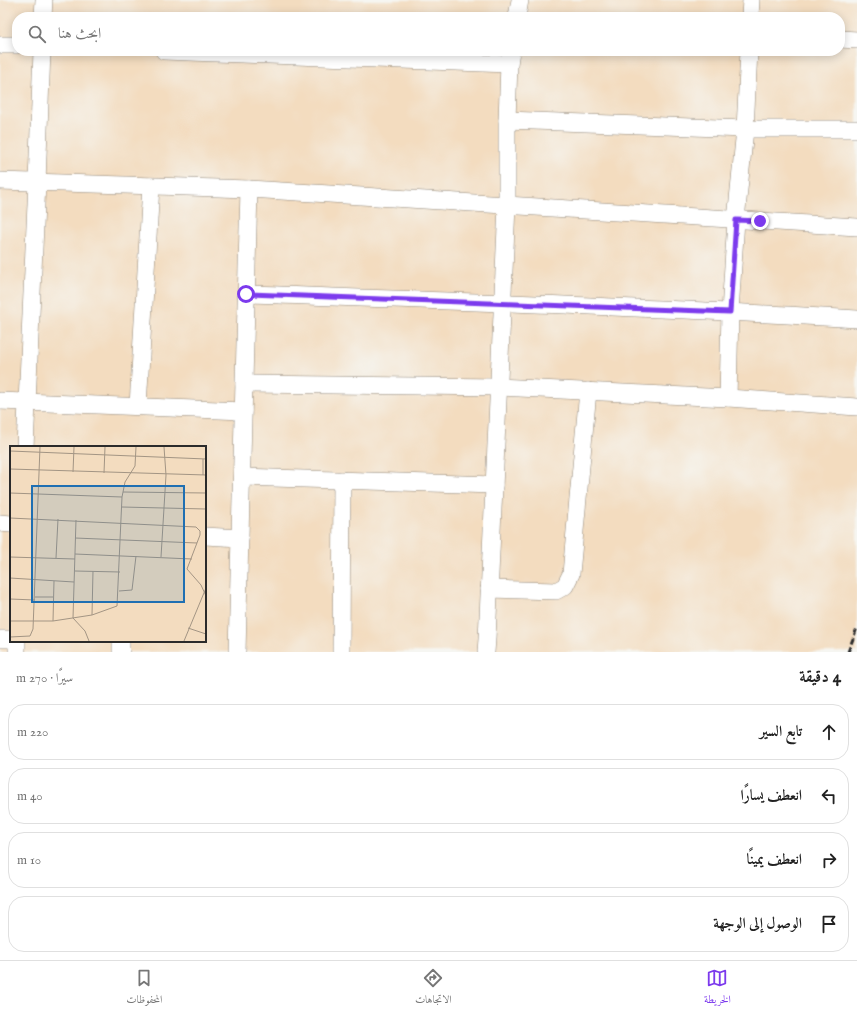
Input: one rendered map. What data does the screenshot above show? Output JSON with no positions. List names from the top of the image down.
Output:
{
  "page": {
    "search": "ابحث هنا",
    "heading": ["4 دقيقة", "سيرًا · 270 m"],
    "list": [
      ["تابع السير", "220 m"],
      ["انعطف يسارًا", "40 m"],
      ["انعطف يمينًا", "10 m"],
      "الوصول إلى الوجهة"
    ],
    "nav": ["الخريطة", "الاتجاهات", "المحفوظات"]
  }
}
